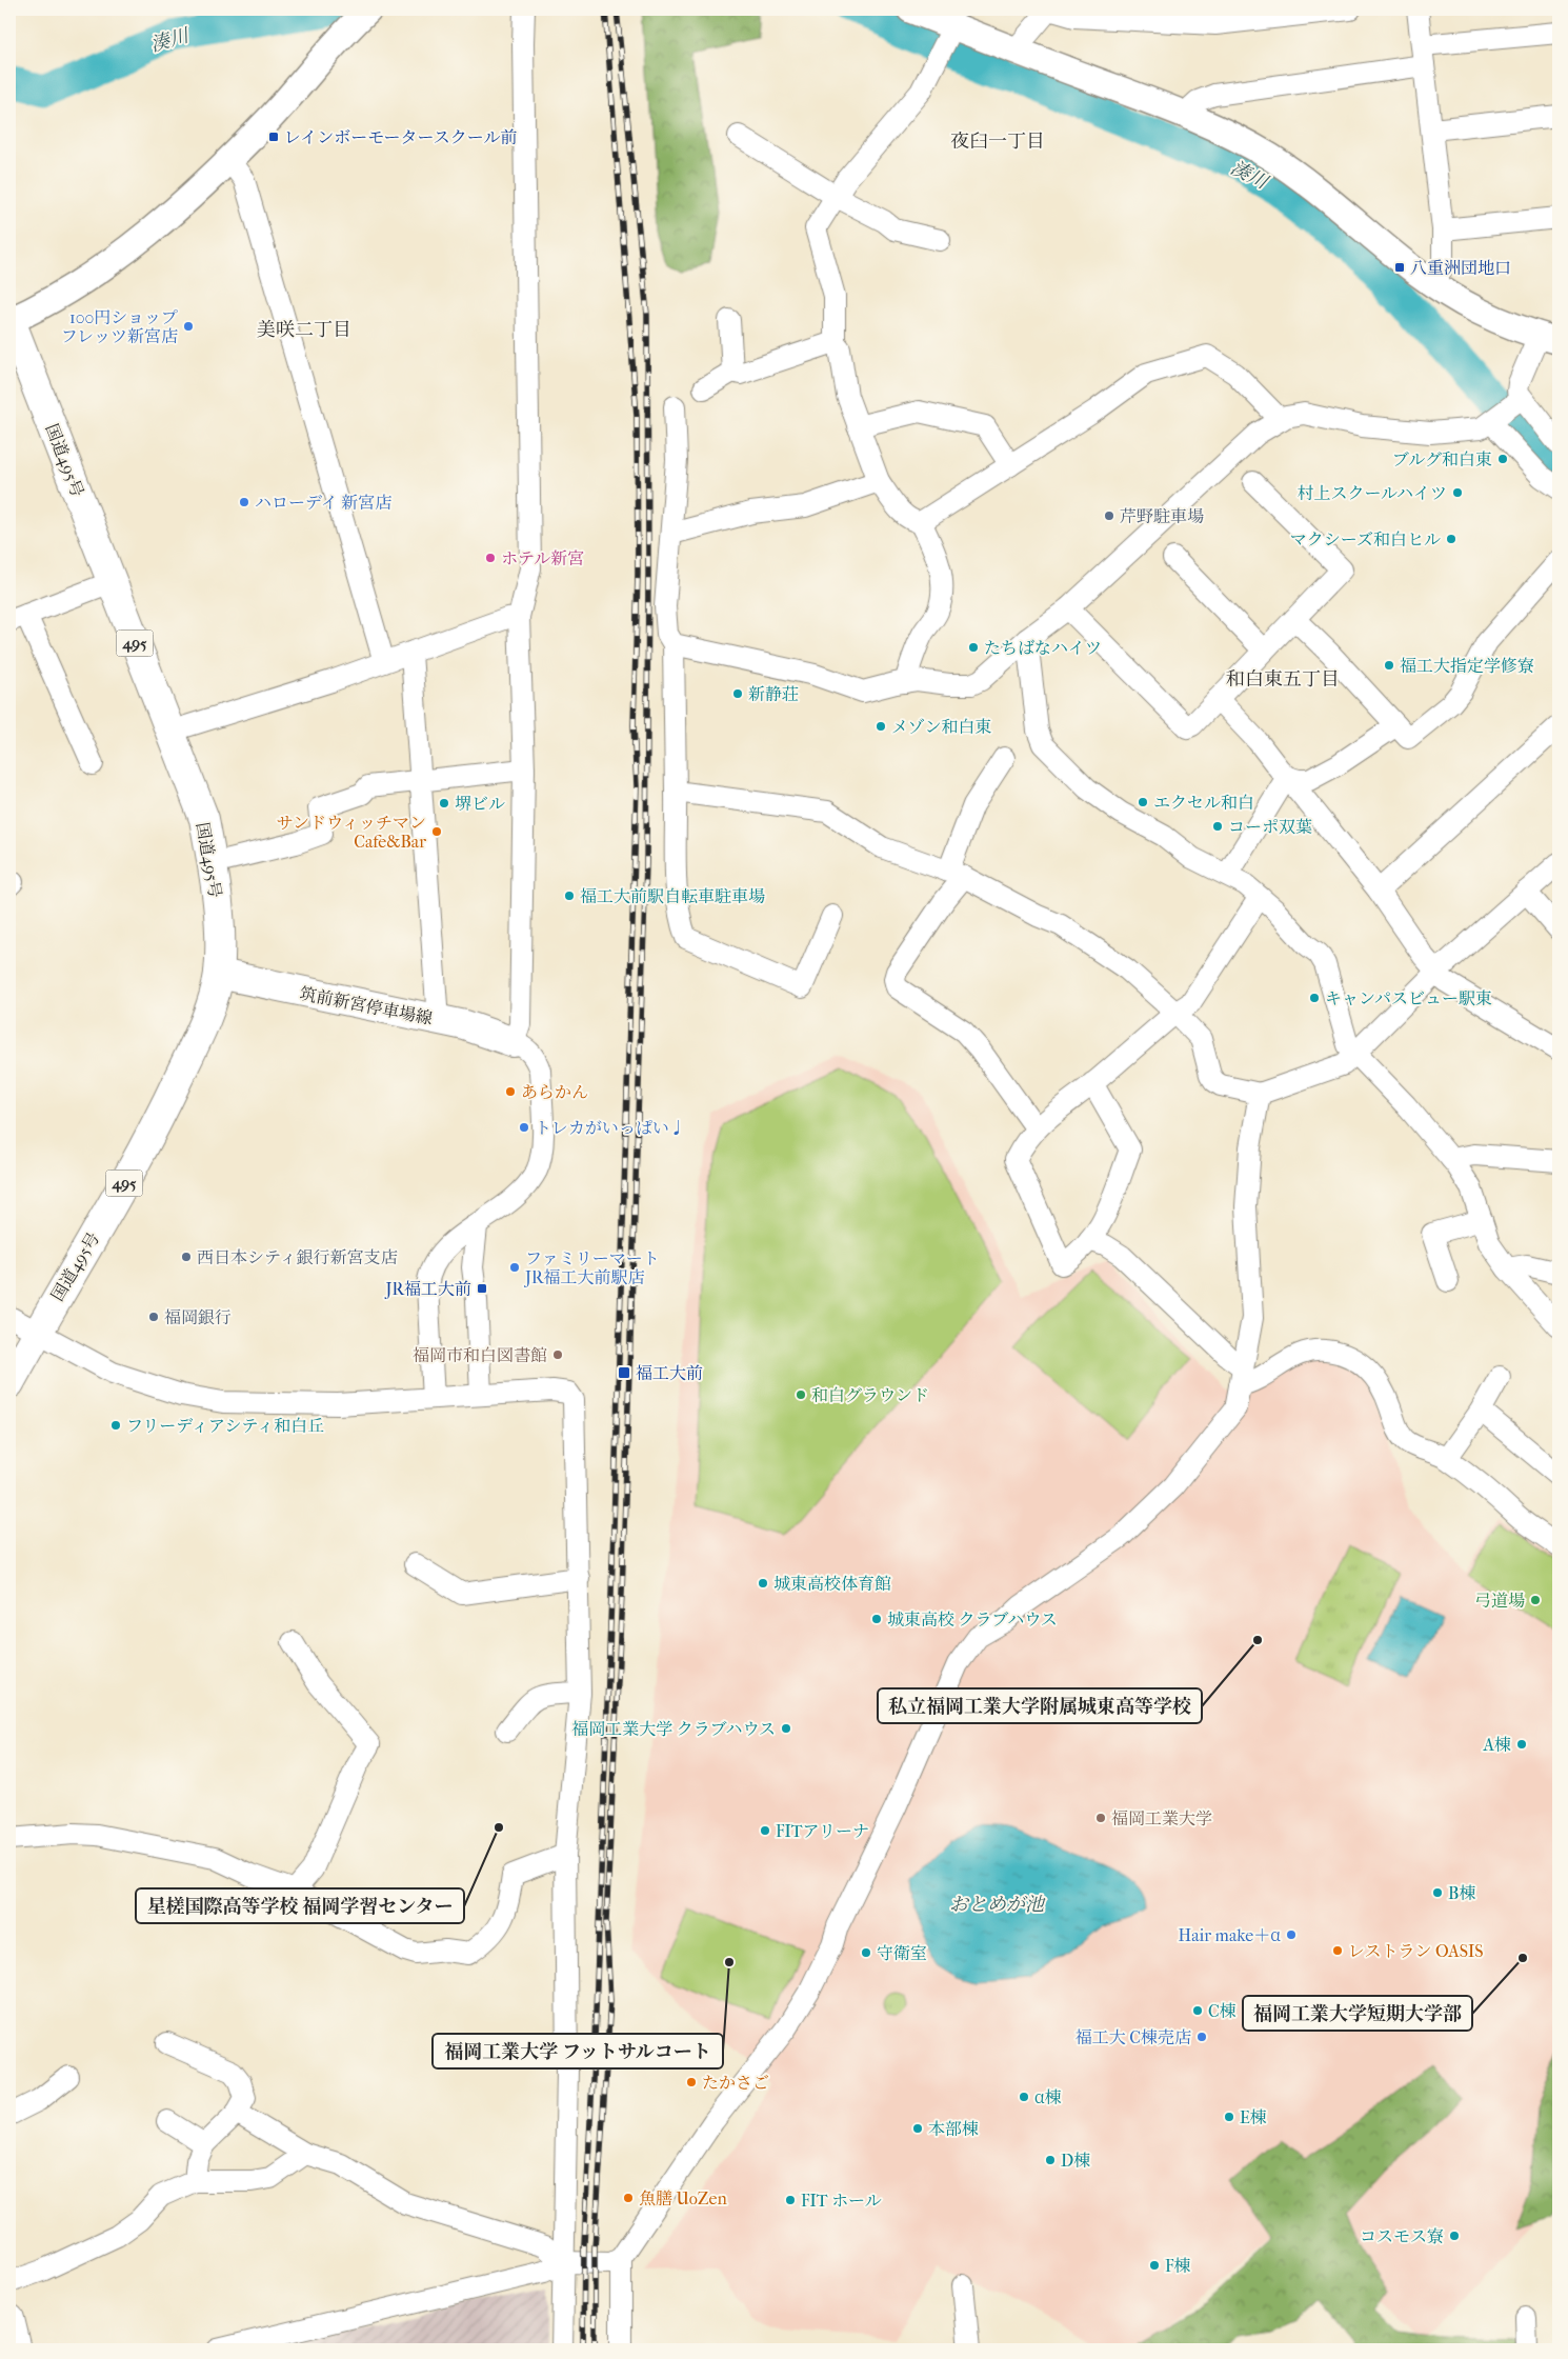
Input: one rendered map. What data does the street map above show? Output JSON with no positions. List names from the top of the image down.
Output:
{
  "streets": {
    "main road": ["国道495号", "495", "筑前新宮停車場線"]
  },
  "crossings": [
    ["国道495号", "筑前新宮停車場線"]
  ],
  "districts": ["夜臼一丁目", "美咲二丁目", "和白東五丁目"],
  "water": ["湊川", "おとめが池"],
  "places": {
    "transit": [
      "レインボーモータースクール前",
      "八重洲団地口",
      "JR福工大前",
      "福工大前"
    ],
    "other": [
      "100円ショップ フレッツ新宮店",
      "ブルグ和白東",
      "村上スクールハイツ",
      "ハローデイ 新宮店",
      "芹野駐車場",
      "マクシーズ和白ヒル",
      "ホテル新宮",
      "たちばなハイツ",
      "福工大指定学修寮",
      "新静荘",
      "メゾン和白東",
      "エクセル和白",
      "堺ビル",
      "コーポ双葉",
      "サンドウィッチマン Cafe&Bar",
      "福工大前駅自転車駐車場",
      "キャンパスビュー駅東",
      "あらかん",
      "トレカがいっぱい♩",
      "西日本シティ銀行新宮支店",
      "ファミリーマート JR福工大前駅店",
      "福岡銀行",
      "福岡市和白図書館",
      "和白グラウンド",
      "フリーディアシティ和白丘",
      "城東高校体育館",
      "弓道場",
      "城東高校 クラブハウス",
      "私立福岡工業大学附属城東高等学校",
      "福岡工業大学 クラブハウス",
      "A棟",
      "福岡工業大学",
      "星槎国際高等学校 福岡学習センター",
      "FITアリーナ",
      "B棟",
      "Hair make＋α",
      "レストラン OASIS",
      "守衛室",
      "福岡工業大学短期大学部",
      "福岡工業大学 フットサルコート",
      "C棟",
      "福工大 C棟売店",
      "たかさご",
      "α棟",
      "E棟",
      "本部棟",
      "D棟",
      "魚膳 UoZen",
      "FIT ホール",
      "コスモス寮",
      "F棟"
    ]
  }
}
